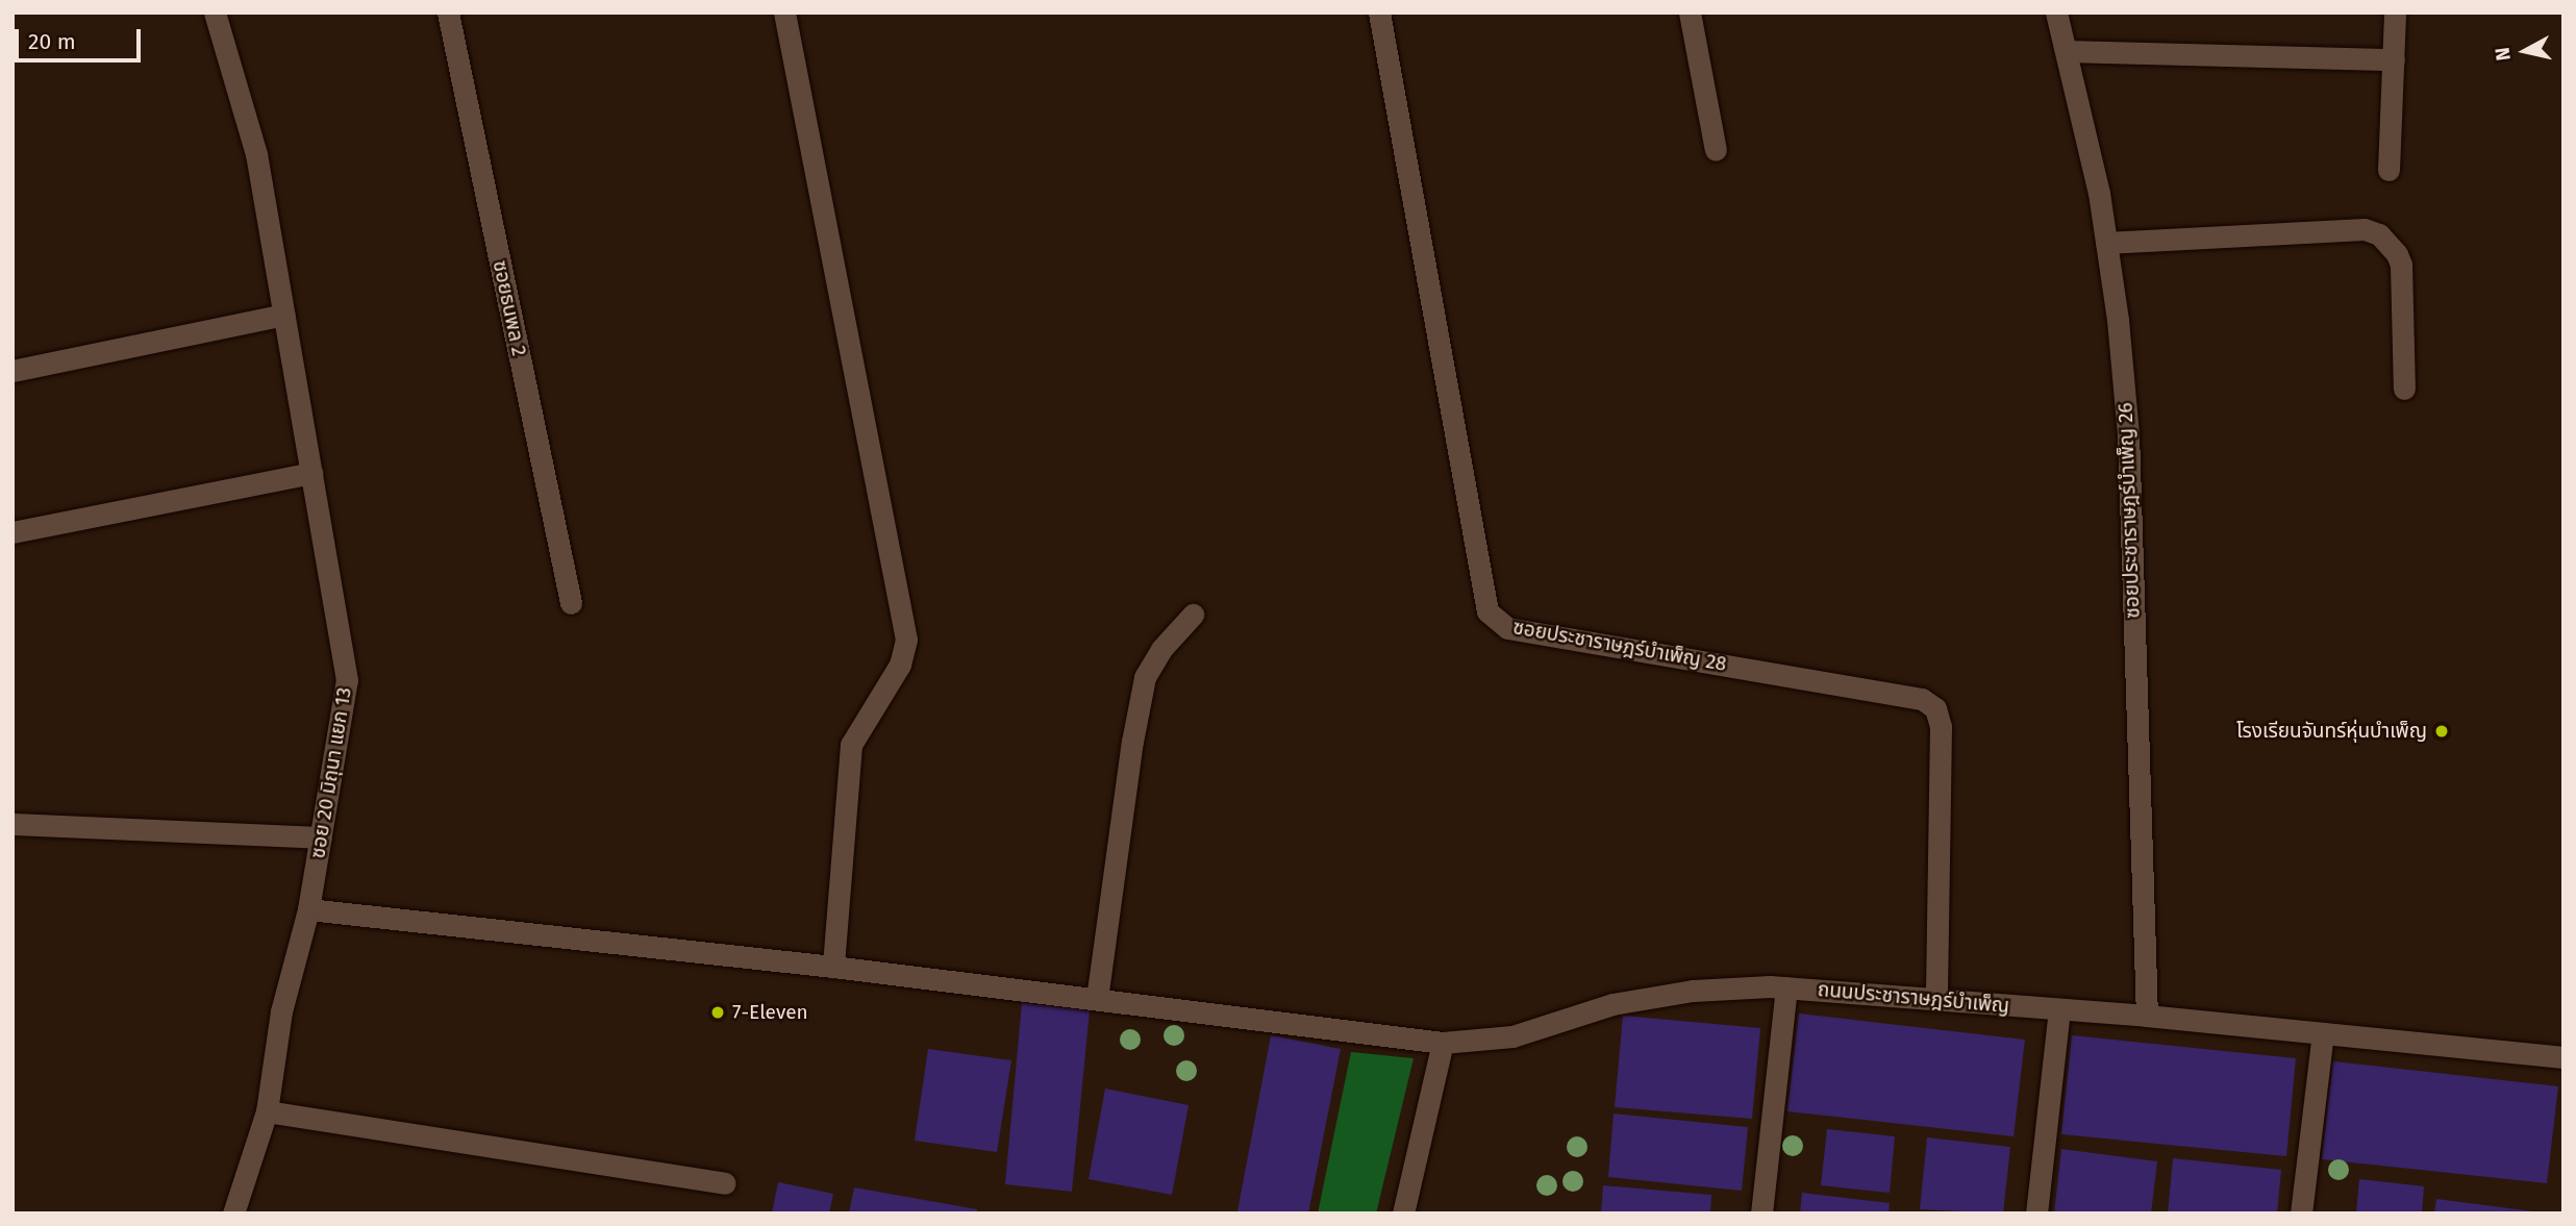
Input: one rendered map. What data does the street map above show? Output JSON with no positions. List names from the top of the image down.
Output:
{
  "streets": {
    "street": [
      "ซอยธนพล 2",
      "ซอยประชาราษฎร์บำเพ็ญ 26",
      "ซอยประชาราษฎร์บำเพ็ญ 28",
      "ซอย 20 มิถุนา แยก 13",
      "ถนนประชาราษฎร์บำเพ็ญ"
    ]
  },
  "crossings": [
    ["ซอยประชาราษฎร์บำเพ็ญ 26", "ถนนประชาราษฎร์บำเพ็ญ"],
    ["ซอยประชาราษฎร์บำเพ็ญ 28", "ถนนประชาราษฎร์บำเพ็ญ"],
    ["ซอย 20 มิถุนา แยก 13", "ถนนประชาราษฎร์บำเพ็ญ"]
  ],
  "places": ["โรงเรียนจันทร์หุ่นบำเพ็ญ", "7-Eleven"],
  "scale_bar": "20 m",
  "north": "left"
}
